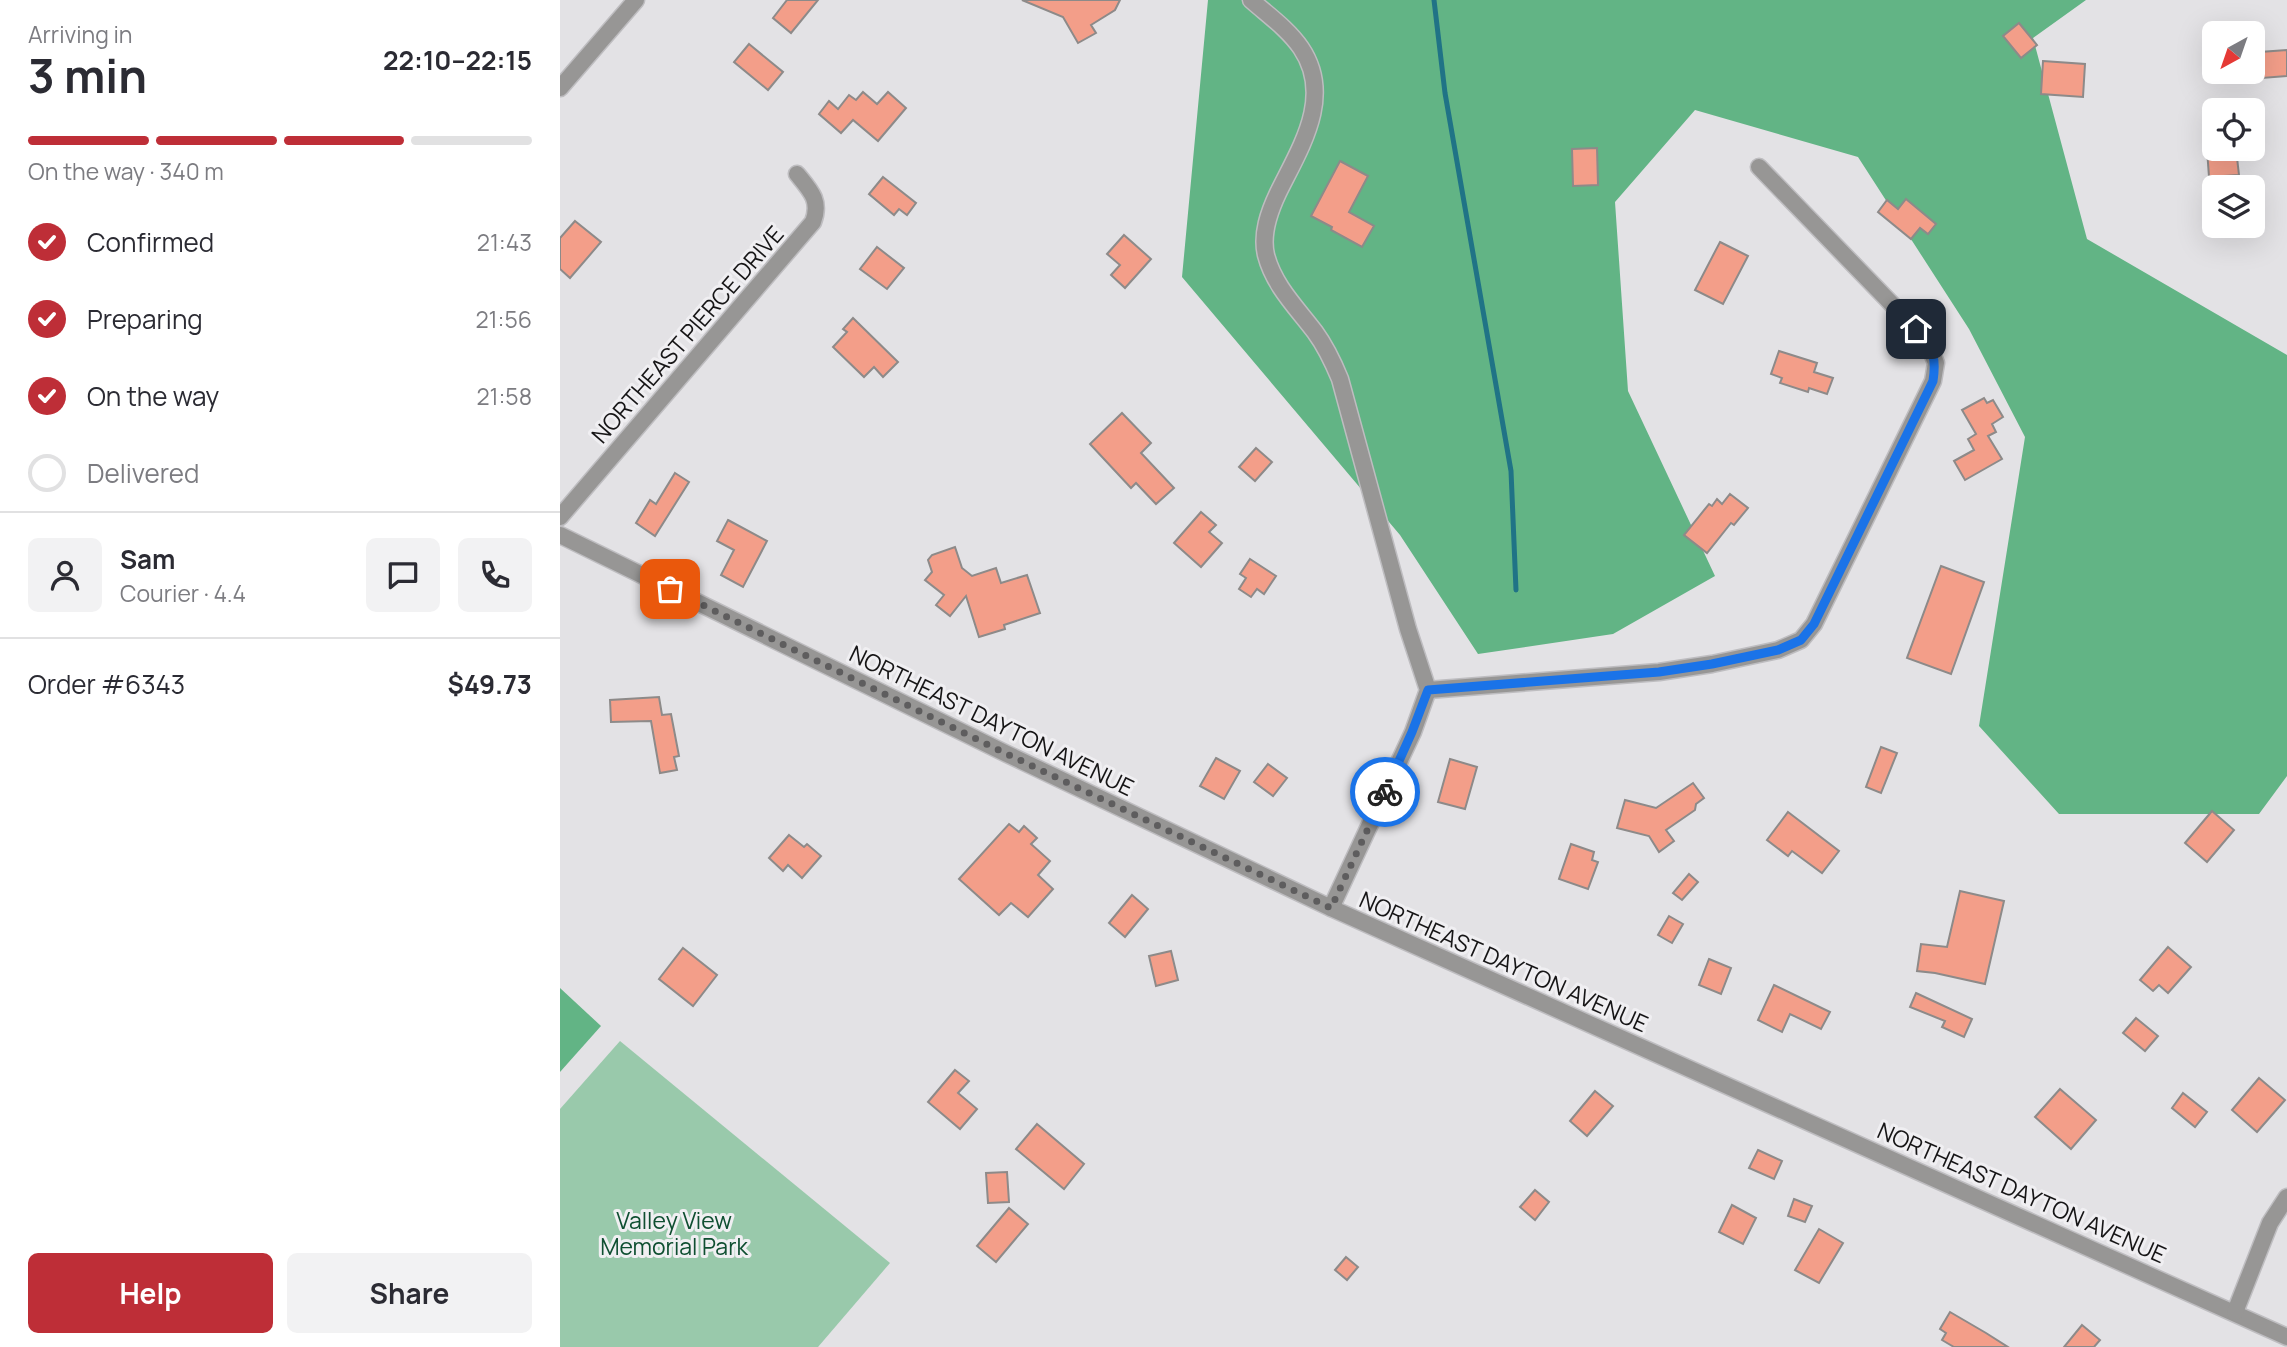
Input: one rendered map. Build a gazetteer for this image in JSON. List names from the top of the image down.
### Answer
{
  "streets": {
    "street": ["NORTHEAST PIERCE DRIVE", "NORTHEAST DAYTON AVENUE"]
  },
  "parks": ["Valley View Memorial Park"],
  "north": "bottom left",
  "page": {
    "heading": ["3 min", "Arriving in", "22:10–22:15"],
    "panel": [
      "Sam",
      "Courier · 4.4",
      "Order #6343",
      "$49.73"
    ],
    "bar": "On the way · 340 m",
    "list": [
      ["Confirmed", "21:43"],
      ["Preparing", "21:56"],
      ["On the way", "21:58"],
      "Delivered"
    ],
    "buttons": ["Help", "Share"]
  }
}
